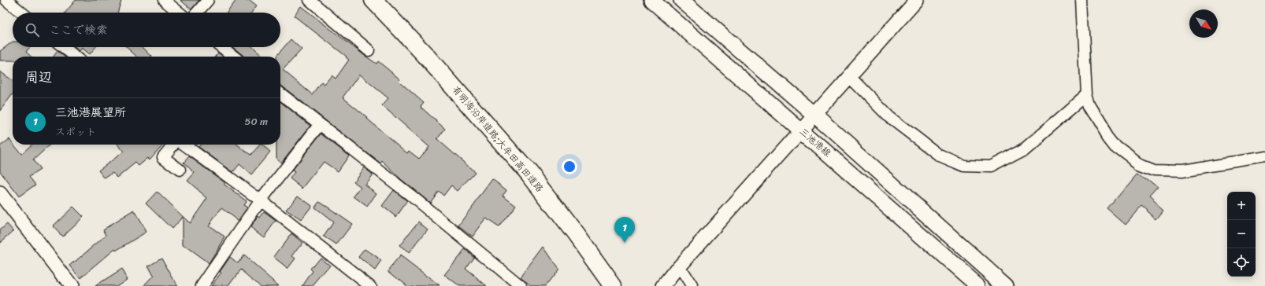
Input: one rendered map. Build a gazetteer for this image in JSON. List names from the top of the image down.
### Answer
{
  "streets": {
    "highway": ["有明海沿岸道路;大牟田高田道路"],
    "main road": ["三池港線"]
  },
  "north": "bottom right",
  "page": {
    "search": "ここで検索",
    "heading": "周辺",
    "list": [
      {
        "mark": "1",
        "name": "三池港展望所",
        "note": "スポット",
        "value": "50 m"
      }
    ],
    "map_buttons": ["+", "−"],
    "pins": "1"
  }
}
